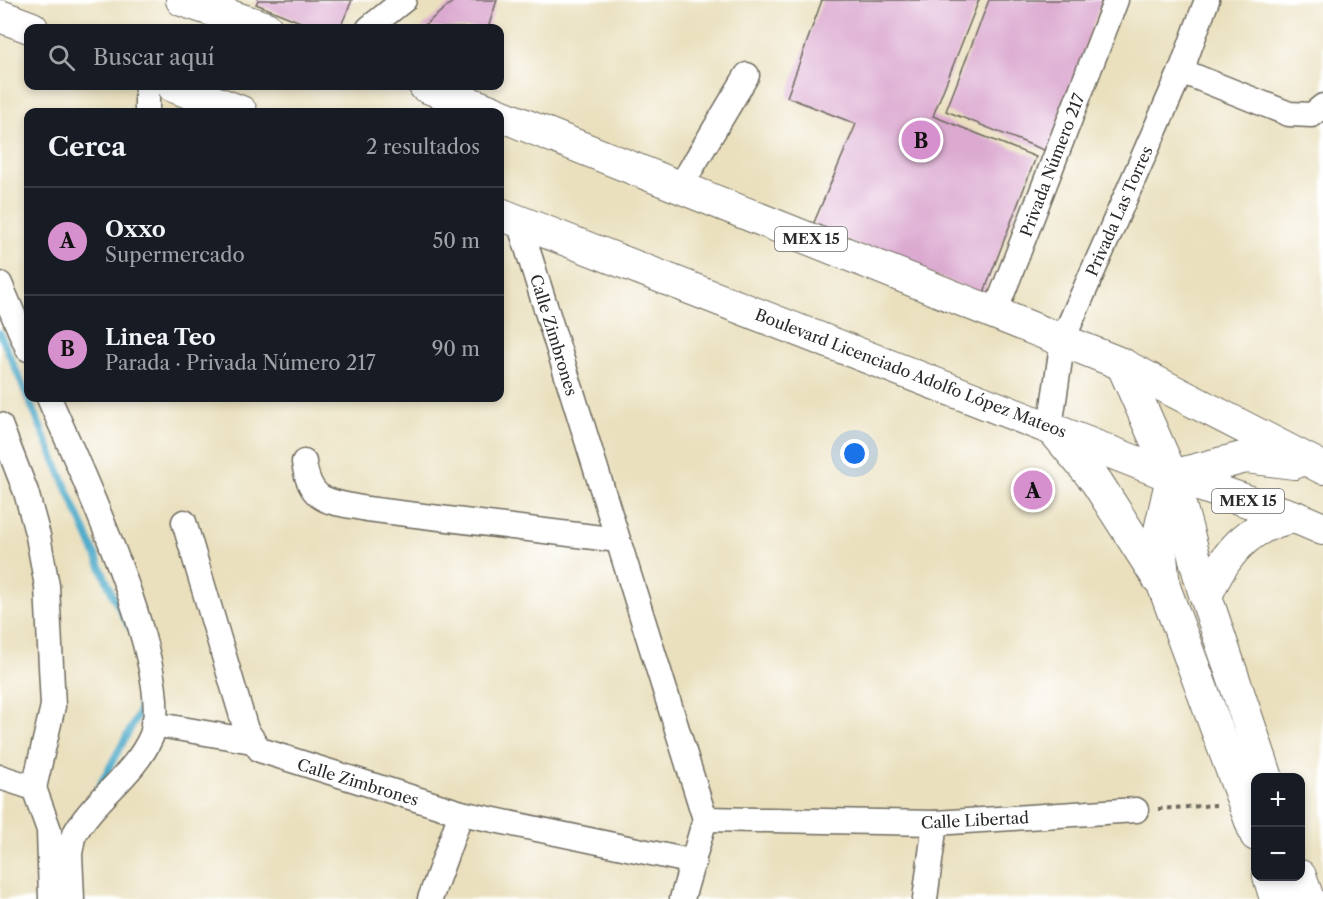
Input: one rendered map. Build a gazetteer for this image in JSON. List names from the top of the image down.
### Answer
{
  "streets": {
    "main road": ["MEX 15", "Boulevard Licenciado Adolfo López Mateos"],
    "street": [
      "Privada Número 217",
      "Privada Las Torres",
      "Calle Zimbrones",
      "Calle Libertad"
    ]
  },
  "crossings": [
    ["Privada Número 217", "MEX 15"],
    ["Privada Las Torres", "MEX 15"],
    ["Privada Las Torres", "Boulevard Licenciado Adolfo López Mateos"],
    ["Calle Zimbrones", "Boulevard Licenciado Adolfo López Mateos"],
    ["Calle Zimbrones", "Calle Libertad"]
  ],
  "page": {
    "search": "Buscar aquí",
    "heading": ["Cerca", "2 resultados"],
    "pins": ["B", "A"],
    "list": [
      {
        "mark": "A",
        "name": "Oxxo",
        "note": "Supermercado",
        "value": "50 m"
      },
      {
        "mark": "B",
        "name": "Linea Teo",
        "note": "Parada · Privada Número 217",
        "value": "90 m"
      }
    ],
    "map_buttons": ["+", "−"]
  }
}
